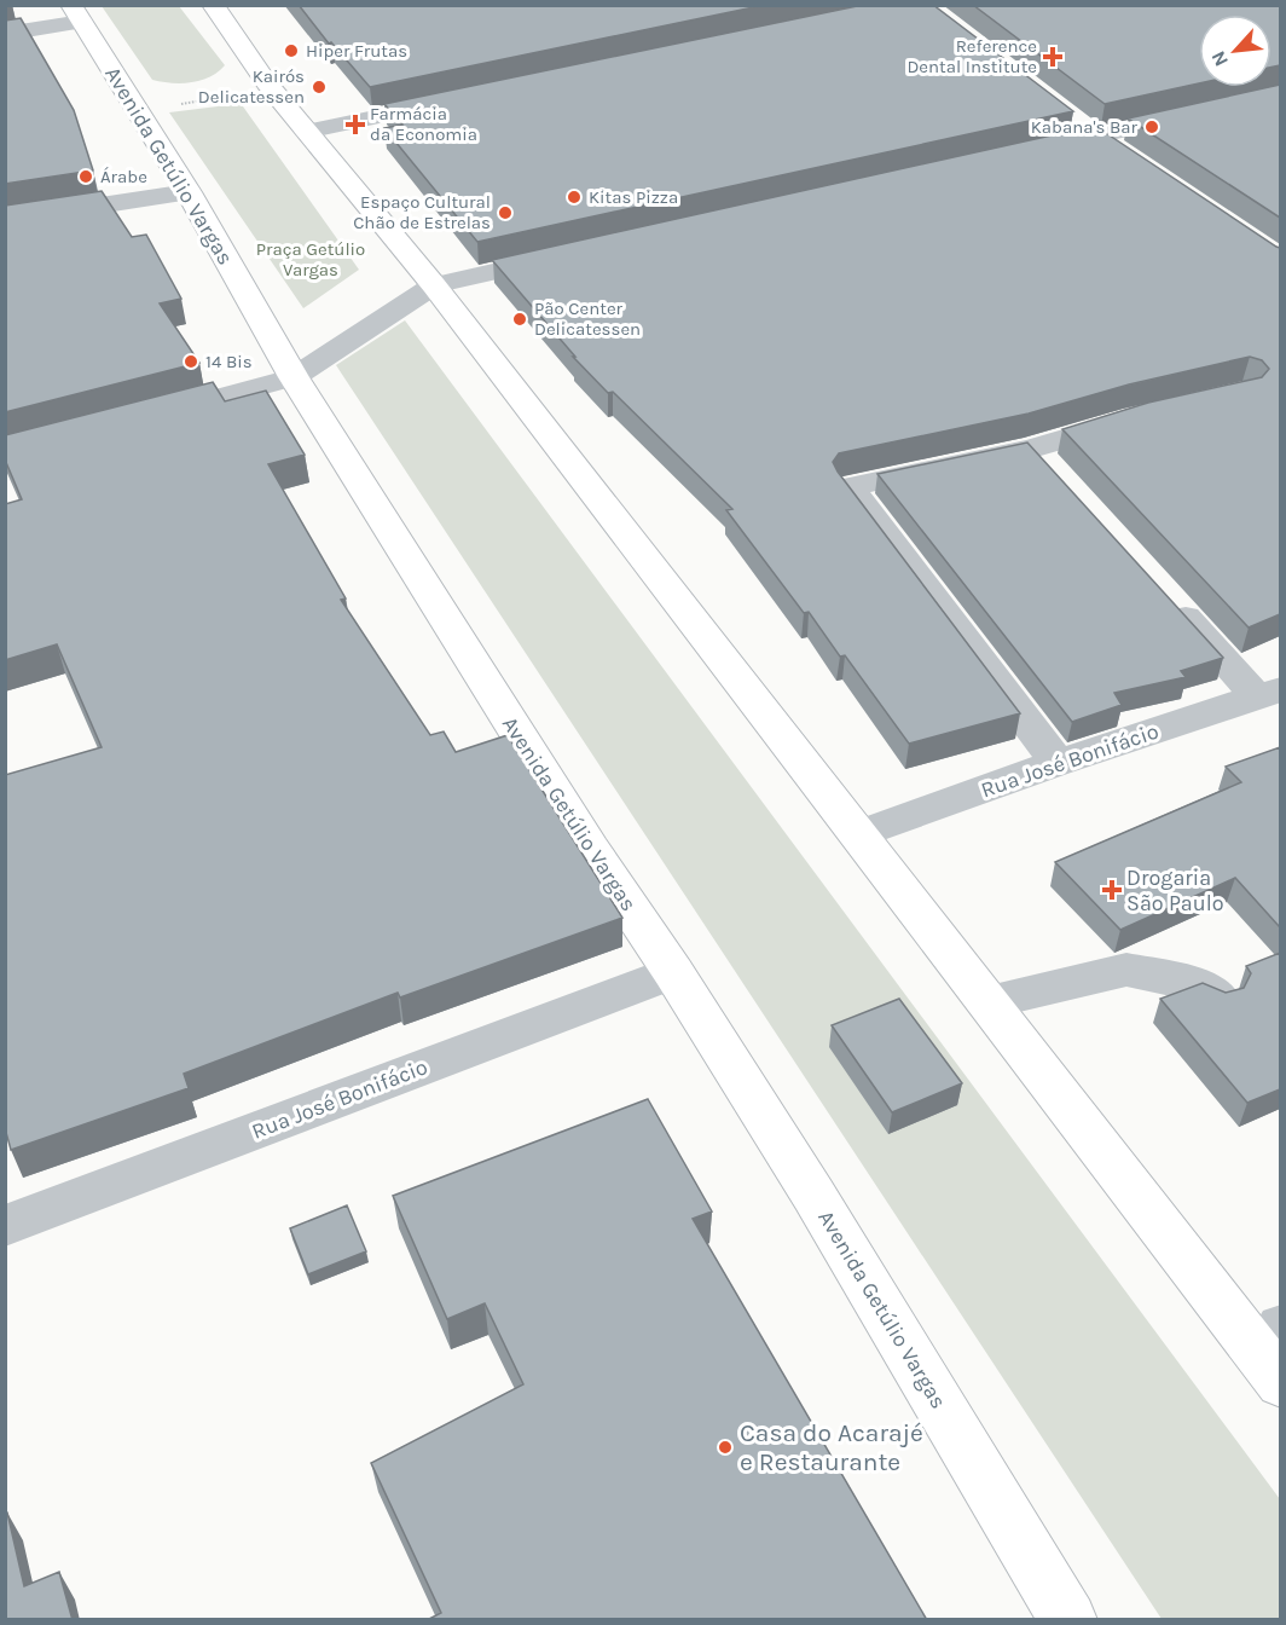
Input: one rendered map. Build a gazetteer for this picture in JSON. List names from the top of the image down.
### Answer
{
  "streets": {
    "main road": ["Avenida Getúlio Vargas"],
    "street": ["Rua José Bonifácio"]
  },
  "crossings": [
    ["Avenida Getúlio Vargas", "Rua José Bonifácio"]
  ],
  "parks": ["Praça Getúlio Vargas"],
  "places": {
    "other": [
      "Hiper Frutas",
      "Kairós Delicatessen",
      "Kabana's Bar",
      "Árabe",
      "Kitas Pizza",
      "Espaço Cultural Chão de Estrelas",
      "Pão Center Delicatessen",
      "14 Bis",
      "Casa do Acarajé e Restaurante"
    ],
    "health": ["Reference Dental Institute", "Farmácia da Economia", "Drogaria São Paulo"]
  },
  "north": "bottom left"
}
